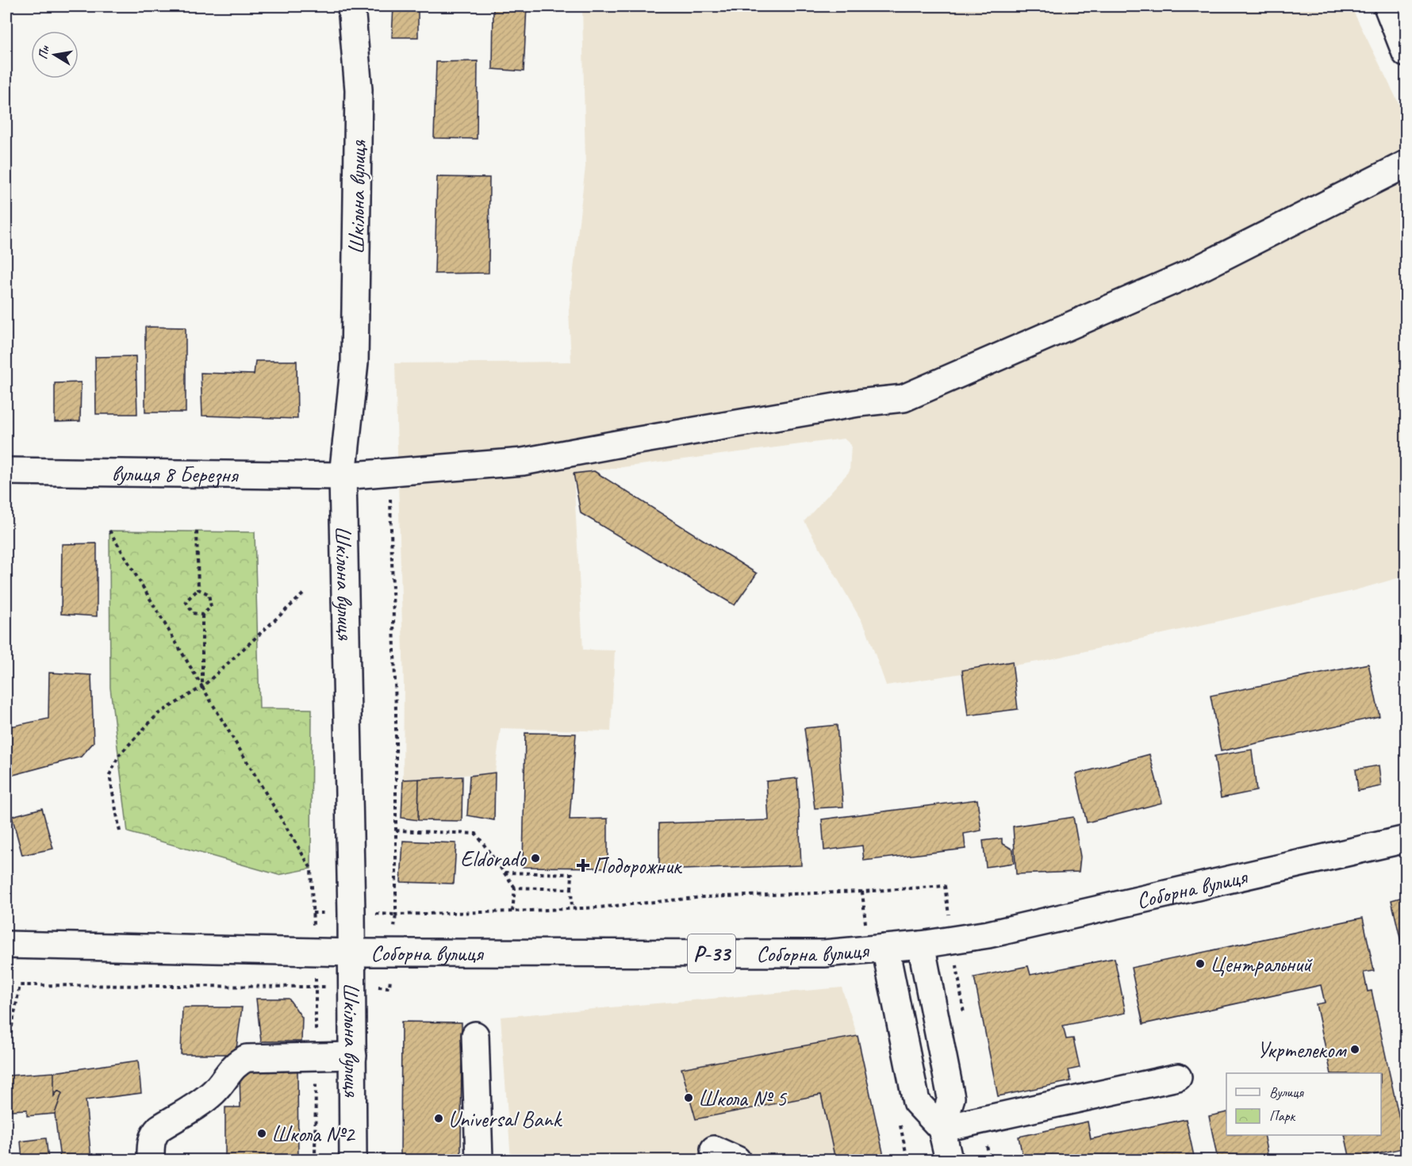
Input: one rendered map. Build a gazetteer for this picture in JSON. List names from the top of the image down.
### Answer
{
  "streets": {
    "street": [
      "Шкільна вулиця",
      "вулиця 8 Березня",
      "Соборна вулиця",
      "Р-33"
    ]
  },
  "crossings": [
    ["Шкільна вулиця", "вулиця 8 Березня"],
    ["Шкільна вулиця", "Соборна вулиця"]
  ],
  "places": {
    "other": [
      "Eldorado",
      "Центральний",
      "Укртелеком",
      "Школа № 5",
      "Universal Bank",
      "Школа №2"
    ],
    "health": ["Подорожник"]
  },
  "legend": ["Вулиця", "Парк"],
  "north": "left"
}
